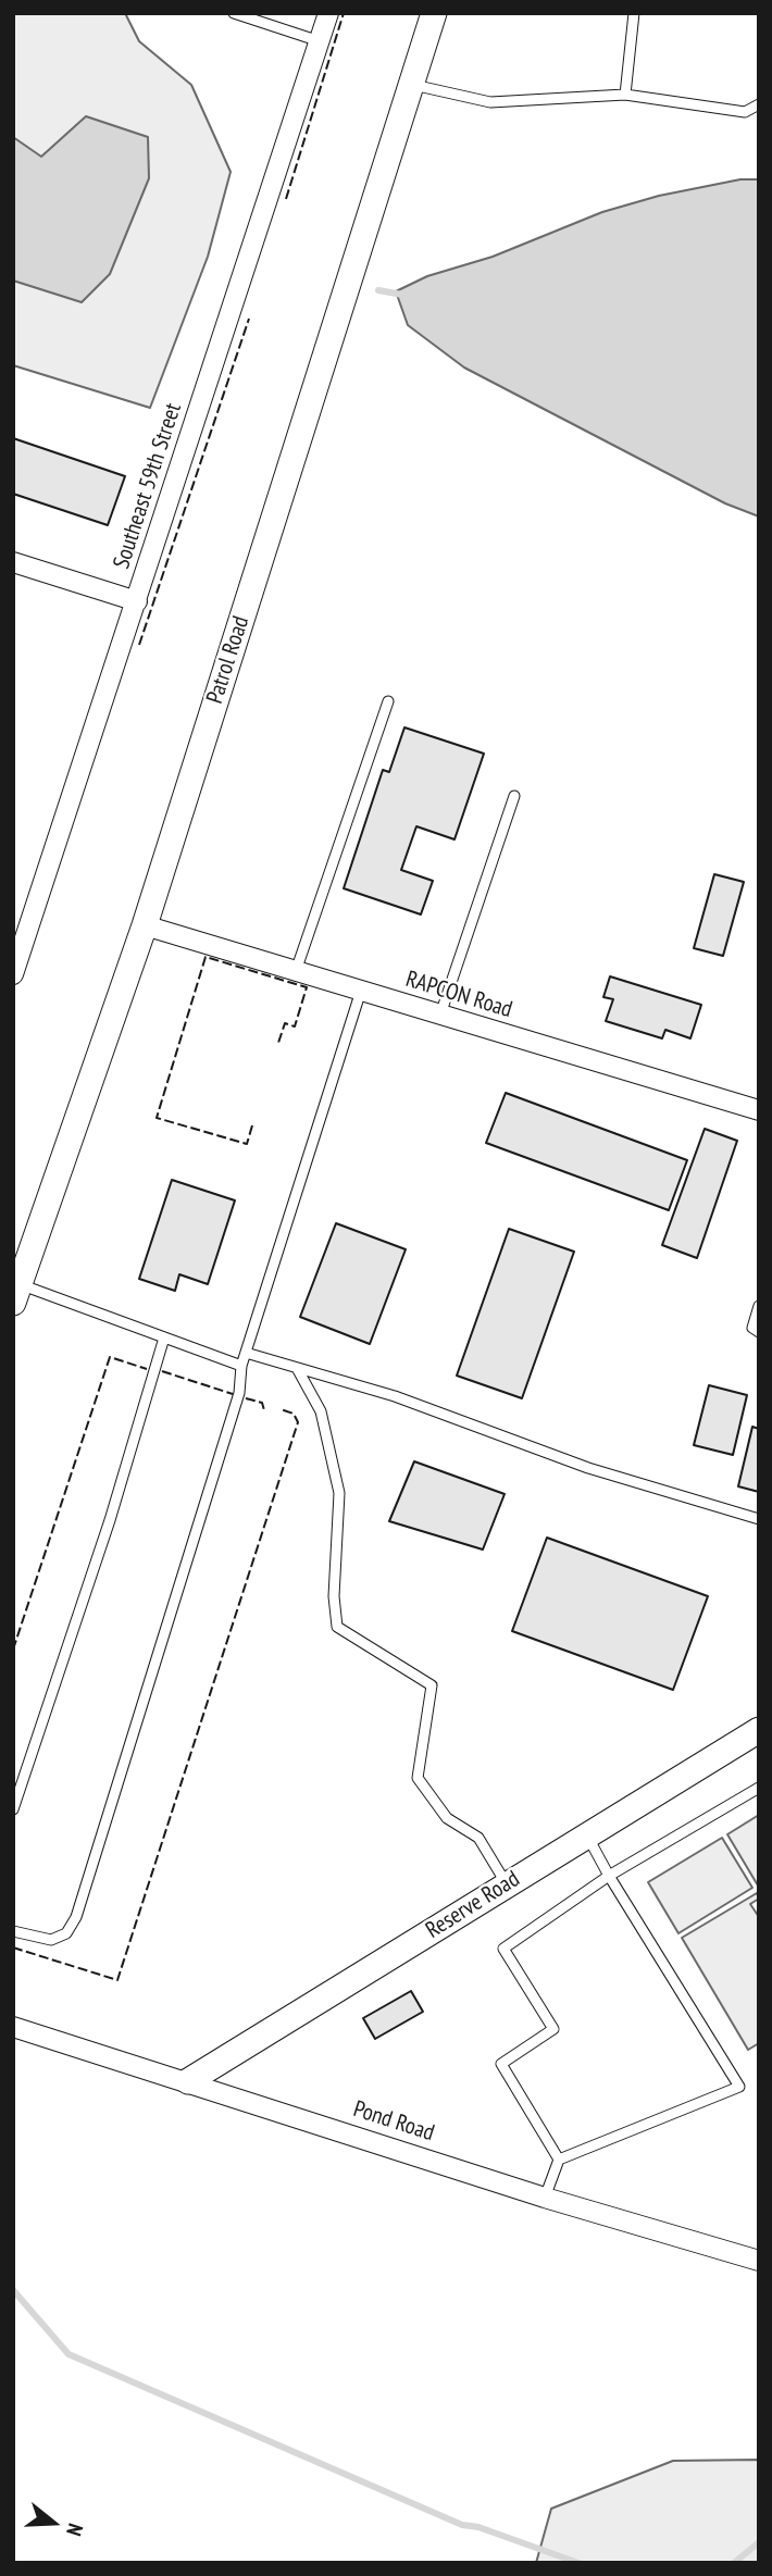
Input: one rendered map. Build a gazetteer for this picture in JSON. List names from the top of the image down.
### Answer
{
  "streets": {
    "street": [
      "Southeast 59th Street",
      "Patrol Road",
      "RAPCON Road",
      "Reserve Road",
      "Pond Road"
    ]
  },
  "crossings": [
    ["Patrol Road", "RAPCON Road"],
    ["Reserve Road", "Pond Road"]
  ],
  "north": "right"
}
